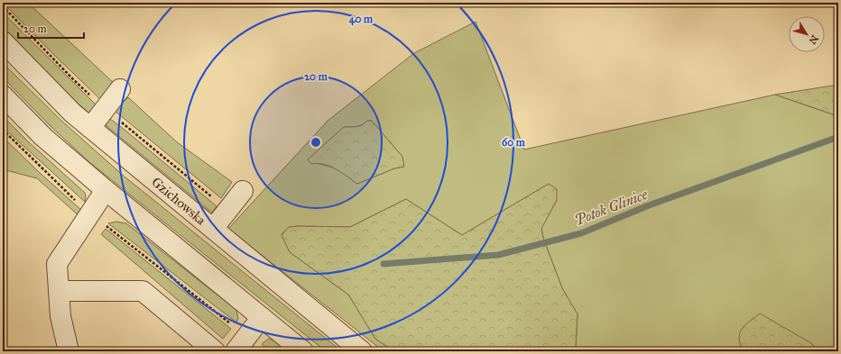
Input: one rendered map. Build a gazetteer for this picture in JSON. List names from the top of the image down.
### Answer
{
  "streets": {
    "street": ["Gzichowska"]
  },
  "water": ["Potok Glinice"],
  "scale_bar": "20 m",
  "north": "bottom right",
  "rings": ["40 m", "20 m", "60 m"]
}
